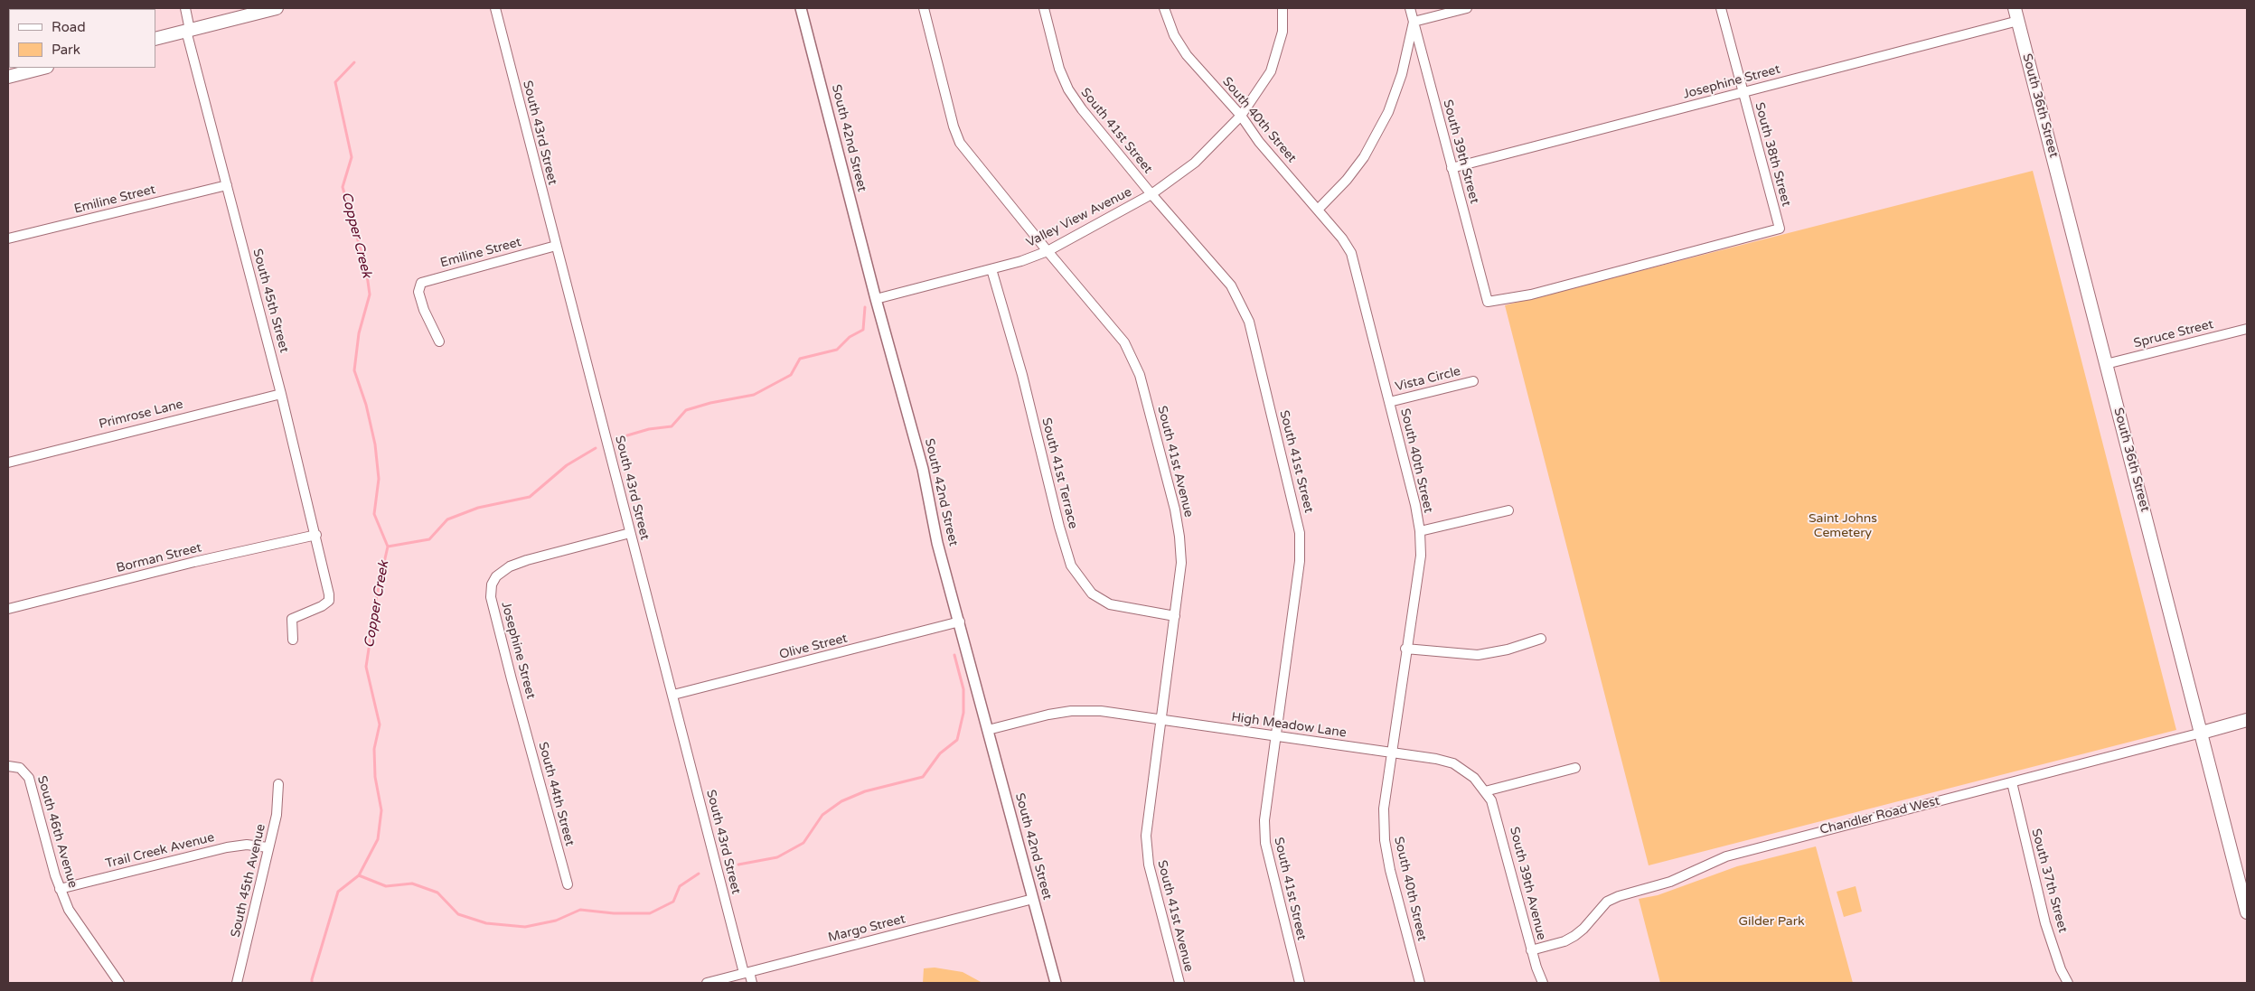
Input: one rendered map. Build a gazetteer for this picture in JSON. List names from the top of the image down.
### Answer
{
  "streets": {
    "main road": ["South 36th Street", "Chandler Road West"],
    "street": [
      "Josephine Street",
      "South 40th Street",
      "South 41st Street",
      "South 43rd Street",
      "South 42nd Street",
      "South 39th Street",
      "South 38th Street",
      "Emiline Street",
      "Valley View Avenue",
      "South 45th Street",
      "Spruce Street",
      "Vista Circle",
      "Primrose Lane",
      "South 41st Avenue",
      "South 41st Terrace",
      "Borman Street",
      "Olive Street",
      "High Meadow Lane",
      "South 44th Street",
      "South 46th Avenue",
      "Trail Creek Avenue",
      "South 45th Avenue",
      "South 37th Street",
      "South 39th Avenue",
      "Margo Street"
    ]
  },
  "crossings": [
    ["Josephine Street", "South 36th Street"],
    ["Josephine Street", "South 43rd Street"],
    ["Josephine Street", "South 39th Street"],
    ["Josephine Street", "South 38th Street"],
    ["Josephine Street", "South 44th Street"],
    ["South 36th Street", "Spruce Street"],
    ["South 36th Street", "Chandler Road West"],
    ["South 40th Street", "Valley View Avenue"],
    ["South 40th Street", "Vista Circle"],
    ["South 40th Street", "High Meadow Lane"],
    ["South 41st Street", "Valley View Avenue"],
    ["South 41st Street", "High Meadow Lane"],
    ["South 43rd Street", "Emiline Street"],
    ["South 43rd Street", "Olive Street"],
    ["South 43rd Street", "Margo Street"],
    ["South 42nd Street", "Valley View Avenue"],
    ["South 42nd Street", "Olive Street"],
    ["South 42nd Street", "High Meadow Lane"],
    ["South 42nd Street", "Margo Street"],
    ["South 39th Street", "South 38th Street"],
    ["Emiline Street", "South 45th Street"],
    ["Valley View Avenue", "South 41st Avenue"],
    ["Valley View Avenue", "South 41st Terrace"],
    ["South 45th Street", "Primrose Lane"],
    ["South 45th Street", "Borman Street"],
    ["South 41st Avenue", "South 41st Terrace"],
    ["South 41st Avenue", "High Meadow Lane"],
    ["High Meadow Lane", "South 39th Avenue"],
    ["Chandler Road West", "South 37th Street"],
    ["Chandler Road West", "South 39th Avenue"],
    ["South 46th Avenue", "Trail Creek Avenue"],
    ["Trail Creek Avenue", "South 45th Avenue"]
  ],
  "water": ["Copper Creek"],
  "parks": ["Saint Johns Cemetery", "Gilder Park"],
  "legend": ["Road", "Park"]
}
